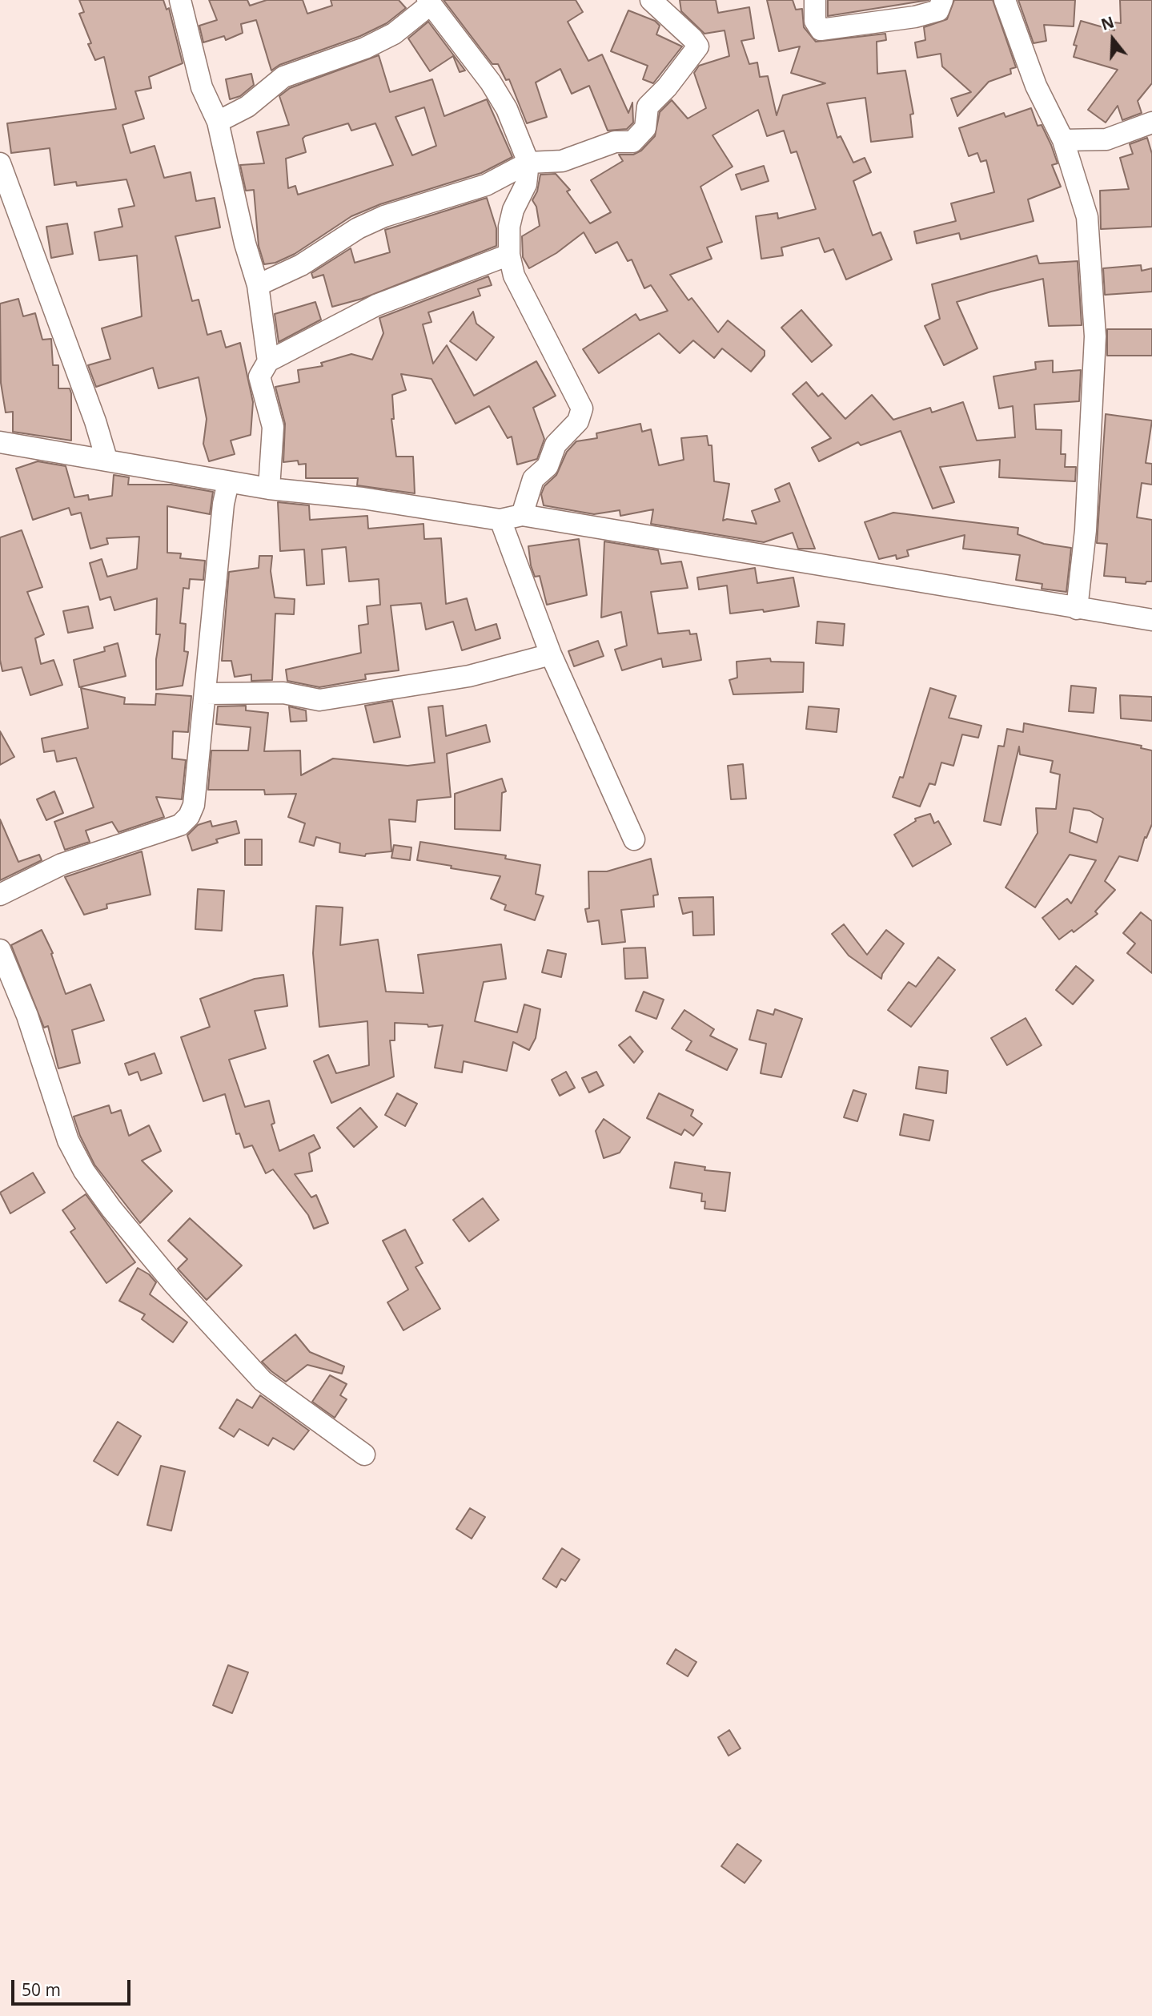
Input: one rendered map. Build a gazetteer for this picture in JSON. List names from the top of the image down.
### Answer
{
  "scale_bar": "50 m",
  "north": "top"
}
